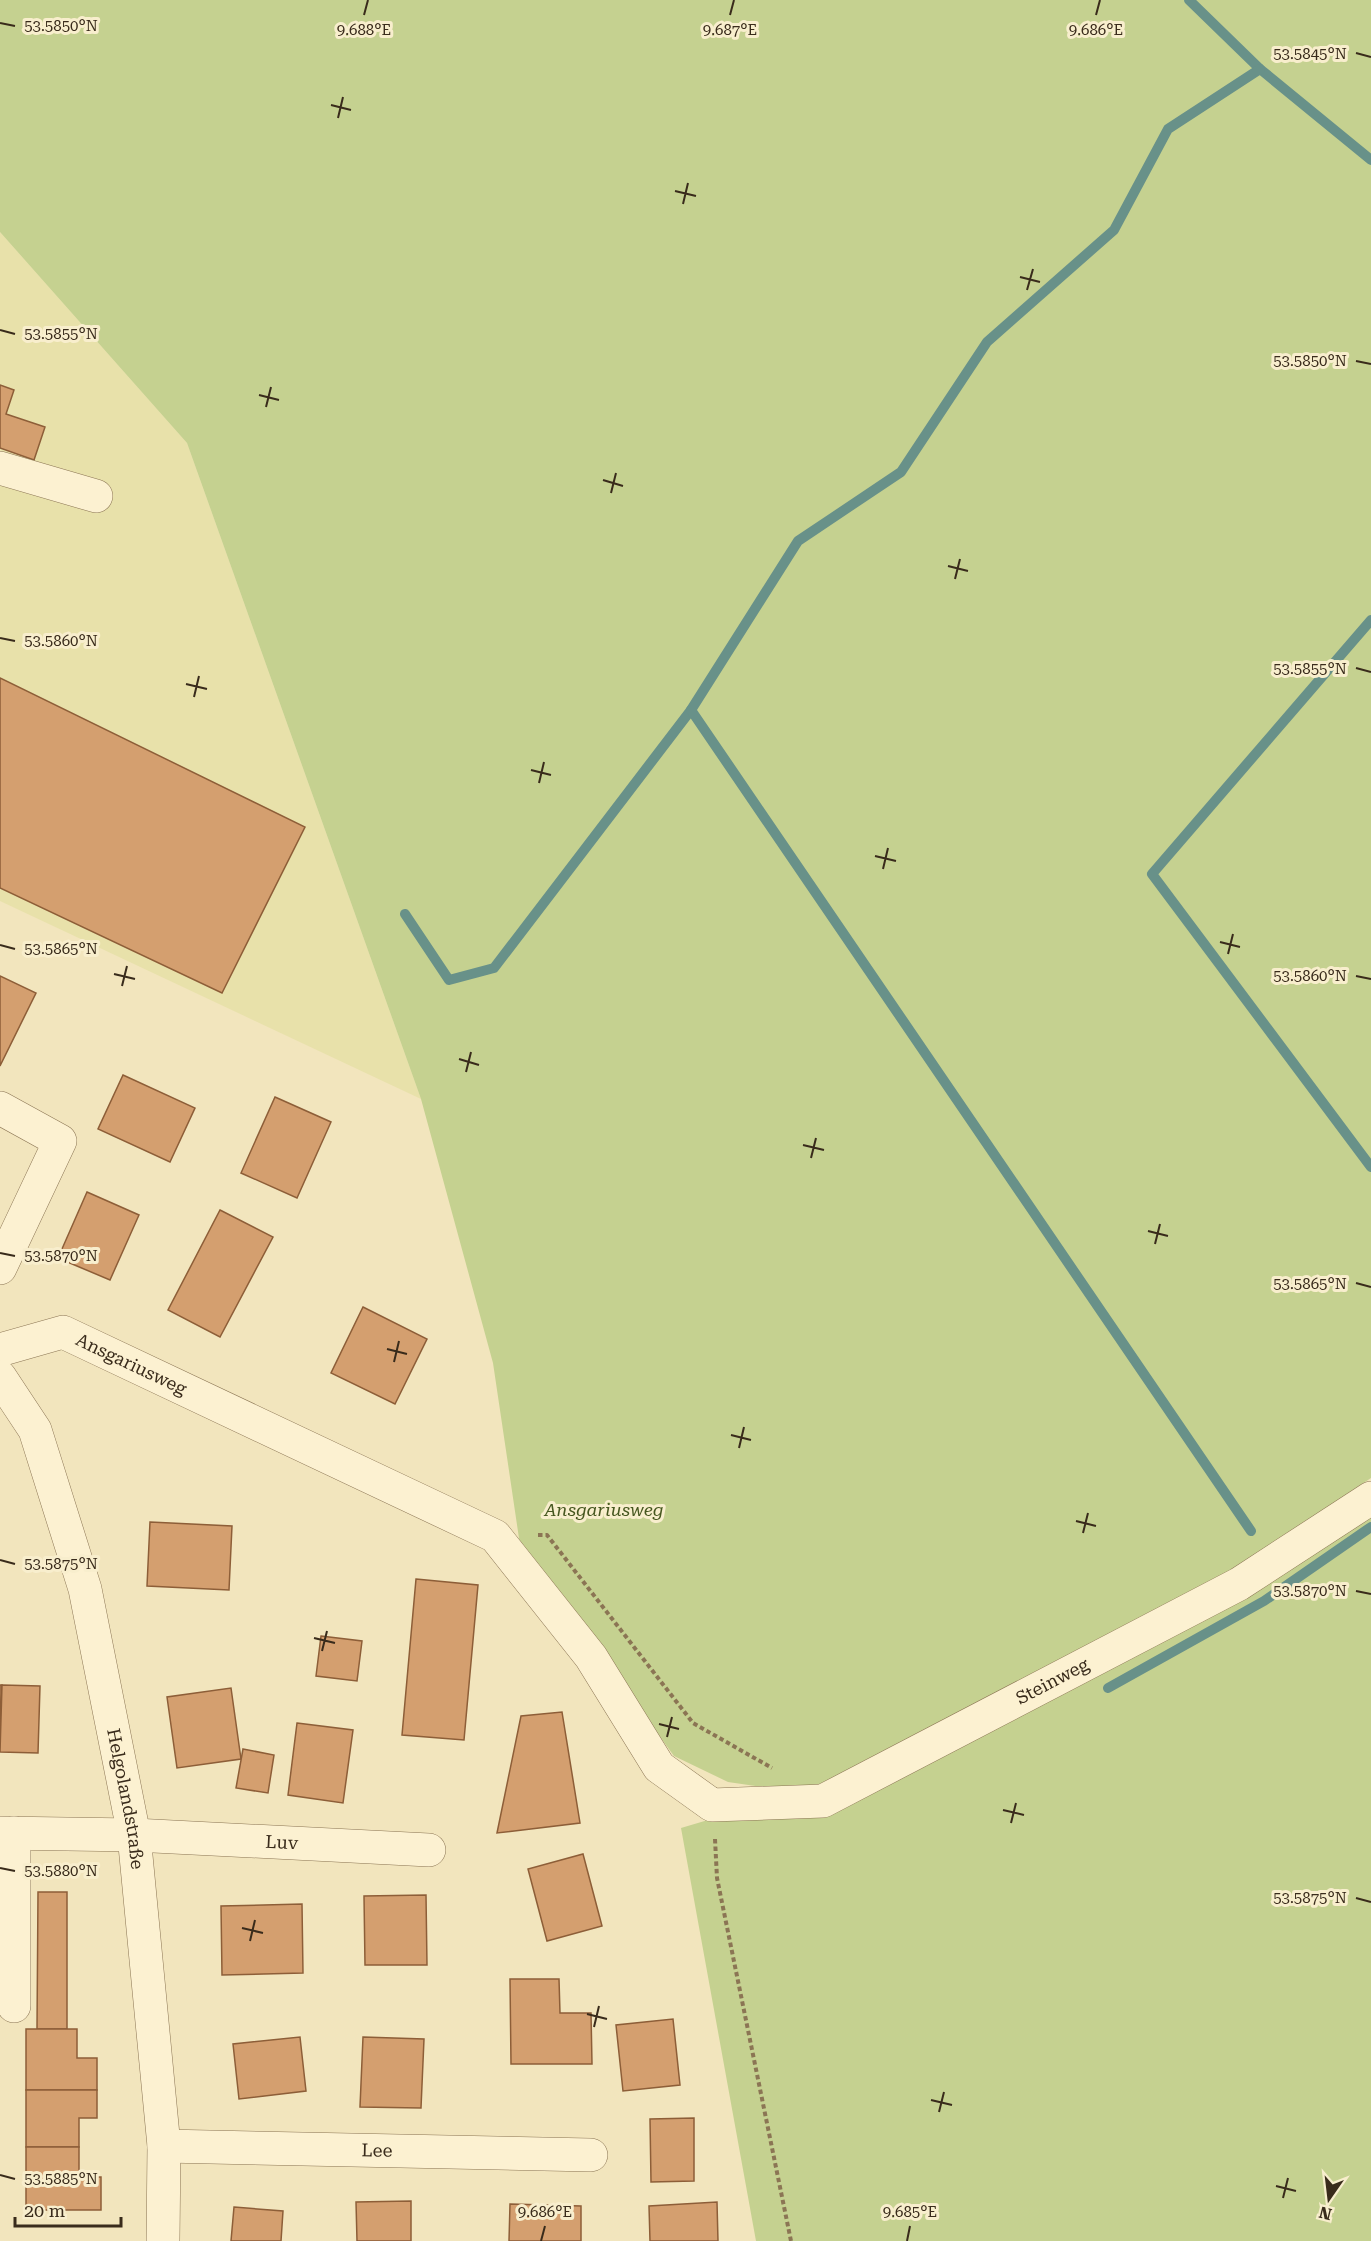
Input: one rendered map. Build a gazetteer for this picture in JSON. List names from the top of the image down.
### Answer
{
  "streets": {
    "street": [
      "Ansgariusweg",
      "Steinweg",
      "Helgolandstraße",
      "Luv",
      "Lee"
    ]
  },
  "crossings": [
    ["Ansgariusweg", "Steinweg"],
    ["Helgolandstraße", "Luv"],
    ["Helgolandstraße", "Lee"]
  ],
  "parks": ["Ansgariusweg"],
  "scale_bar": "20 m",
  "north": "bottom",
  "coordinates": [
    "53.5850°N",
    "9.688°E",
    "9.687°E",
    "9.686°E",
    "53.5845°N",
    "53.5855°N",
    "53.5860°N",
    "53.5865°N",
    "53.5870°N",
    "53.5875°N",
    "53.5880°N",
    "53.5885°N",
    "9.685°E"
  ]
}
